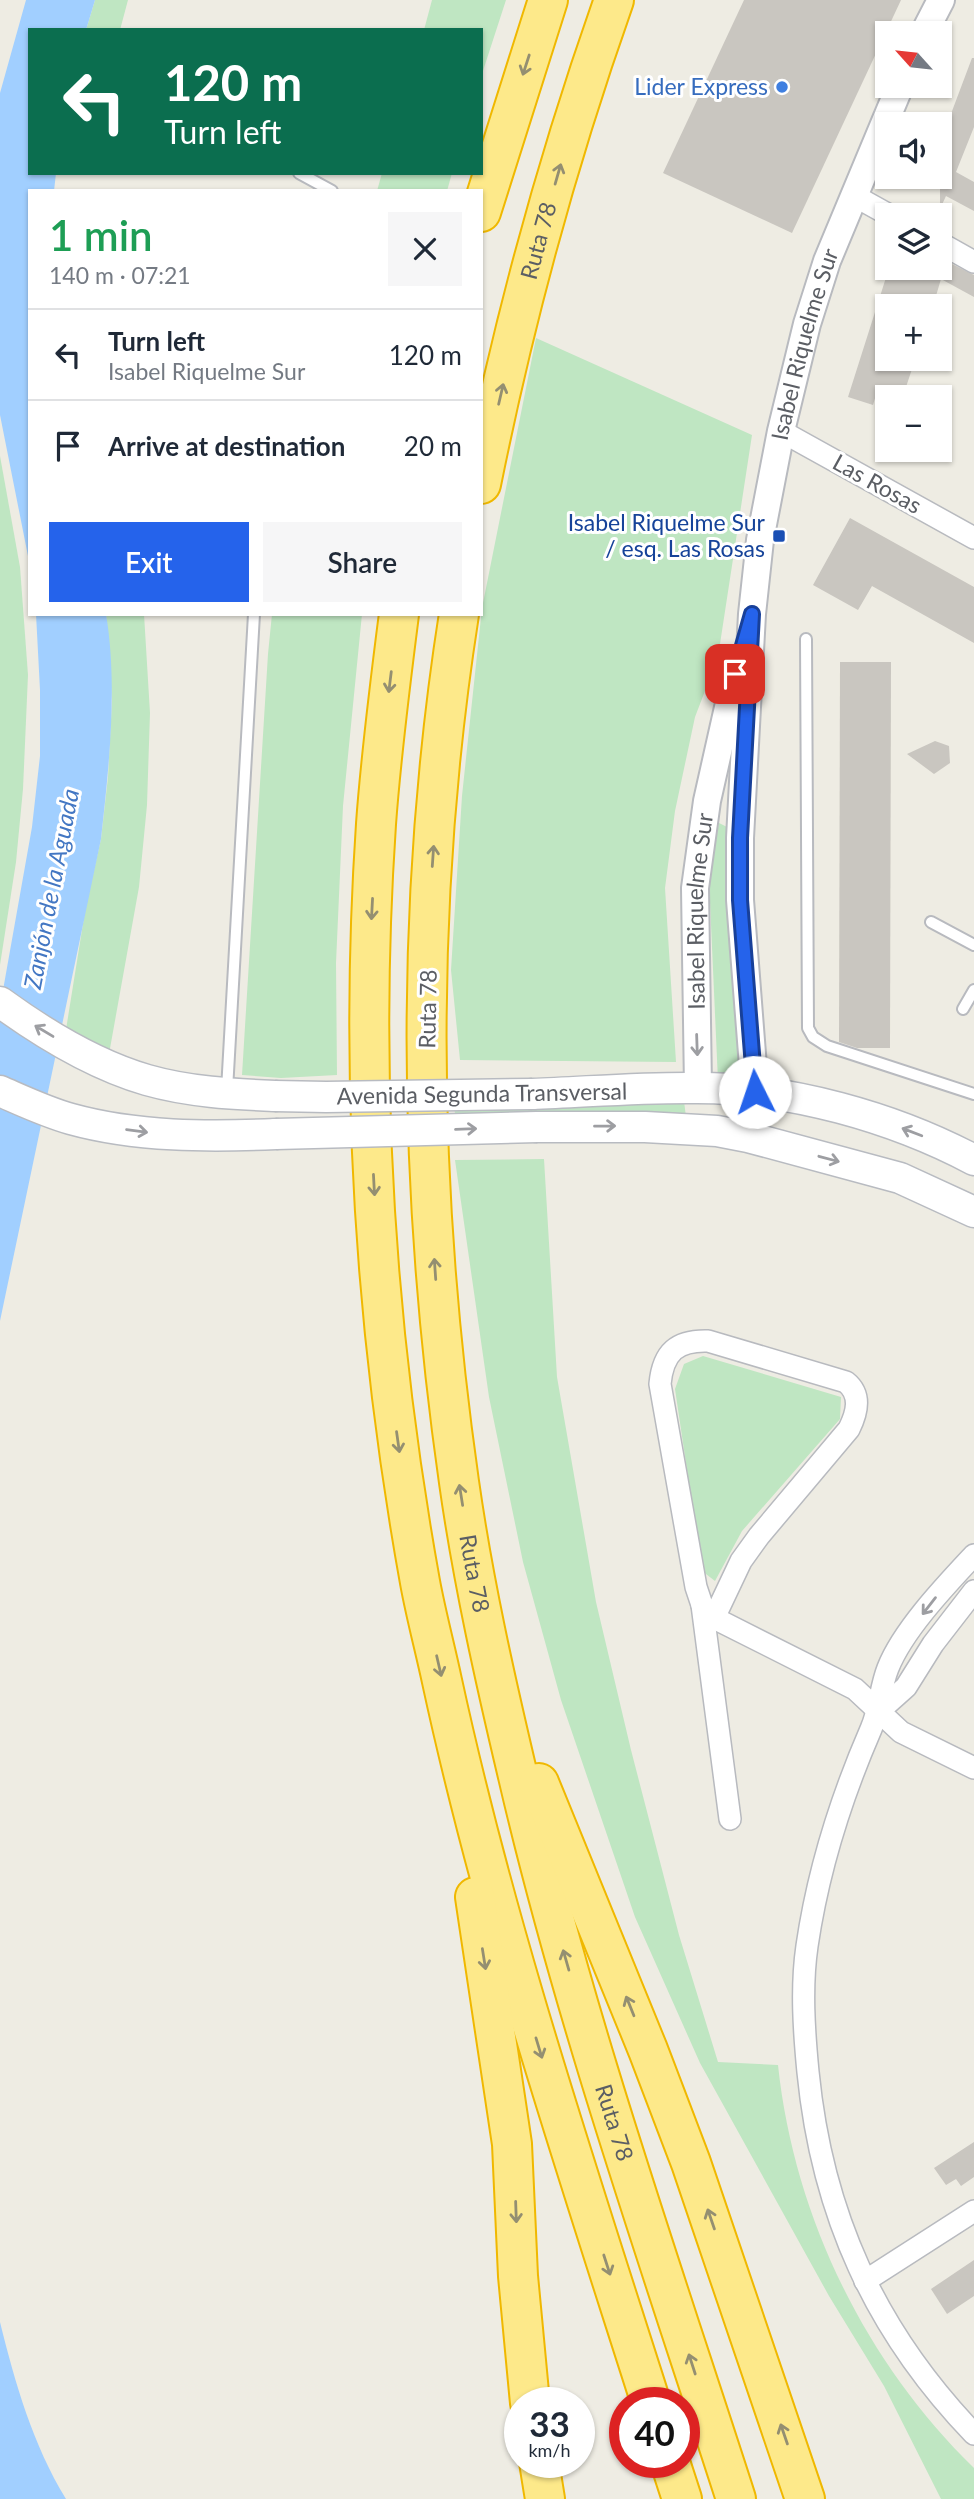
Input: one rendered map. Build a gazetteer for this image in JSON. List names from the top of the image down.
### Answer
{
  "streets": {
    "highway": ["Ruta 78"],
    "main road": ["Avenida Segunda Transversal"],
    "street": ["Isabel Riquelme Sur", "Las Rosas"]
  },
  "crossings": [
    ["Isabel Riquelme Sur", "Las Rosas"],
    ["Isabel Riquelme Sur", "Avenida Segunda Transversal"]
  ],
  "water": ["Zanjón de la Aguada"],
  "places": {
    "other": ["Lider Express"],
    "transit": ["Isabel Riquelme Sur / esq. Las Rosas"]
  },
  "north": "top left",
  "page": {
    "map_buttons": ["+", "−"],
    "turn": ["120 m", "Turn left"],
    "heading": ["1 min", "140 m · 07:21"],
    "list": [
      {
        "name": "Turn left",
        "note": "Isabel Riquelme Sur",
        "value": "120 m"
      },
      {
        "name": "Arrive at destination",
        "value": "20 m"
      }
    ],
    "buttons": ["Exit", "Share"],
    "speed": "33 km/h",
    "limit": "40"
  }
}
